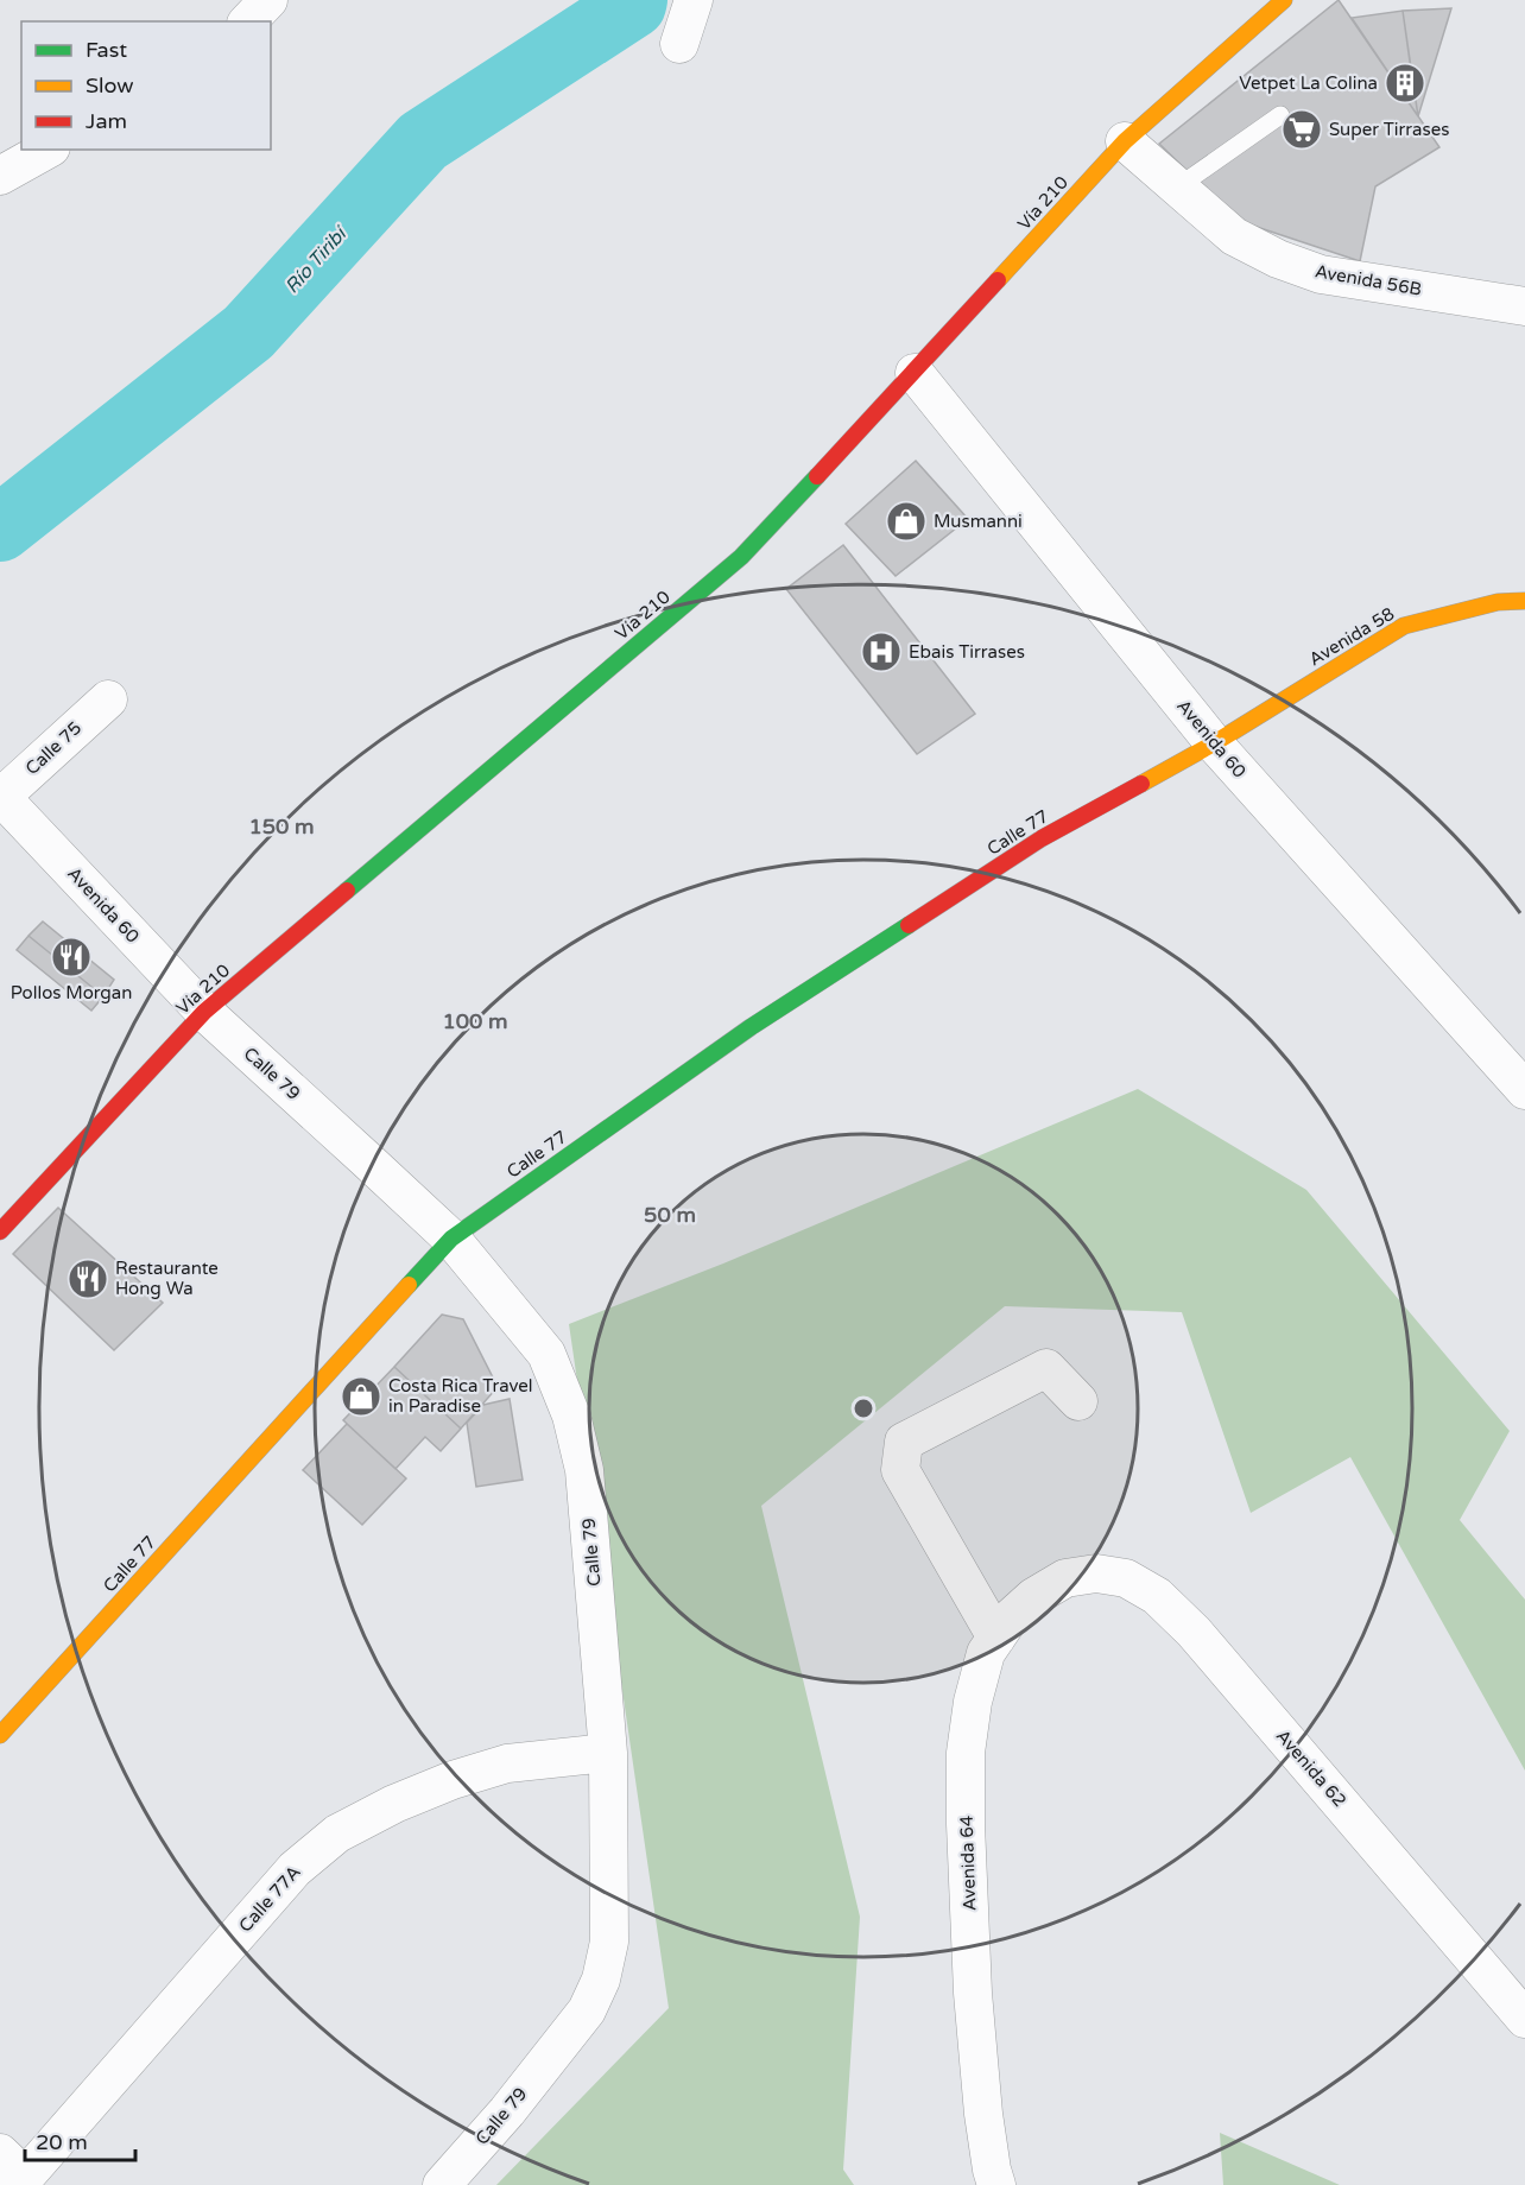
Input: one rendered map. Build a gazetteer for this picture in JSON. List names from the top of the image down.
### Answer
{
  "streets": {
    "street": [
      "Vía 210",
      "Avenida 56B",
      "Avenida 58",
      "Avenida 60",
      "Calle 75",
      "Calle 77",
      "Calle 79",
      "Avenida 62",
      "Avenida 64",
      "Calle 77A"
    ]
  },
  "crossings": [
    ["Vía 210", "Avenida 56B"],
    ["Vía 210", "Avenida 60"],
    ["Vía 210", "Calle 79"],
    ["Avenida 58", "Avenida 60"],
    ["Avenida 58", "Calle 77"],
    ["Avenida 60", "Calle 75"],
    ["Avenida 60", "Calle 77"],
    ["Avenida 60", "Calle 79"],
    ["Calle 77", "Calle 79"],
    ["Calle 79", "Calle 77A"],
    ["Avenida 62", "Avenida 64"]
  ],
  "water": ["Río Tiribí"],
  "places": {
    "building": ["Vetpet La Colina"],
    "supermarket": ["Super Tirrases"],
    "shop": ["Musmanni", "Costa Rica Travel in Paradise"],
    "hospital": ["Ebais Tirrases"],
    "restaurant": ["Pollos Morgan", "Restaurante Hong Wa"]
  },
  "legend": ["Fast", "Slow", "Jam"],
  "scale_bar": "20 m",
  "rings": ["150 m", "100 m", "50 m"]
}
